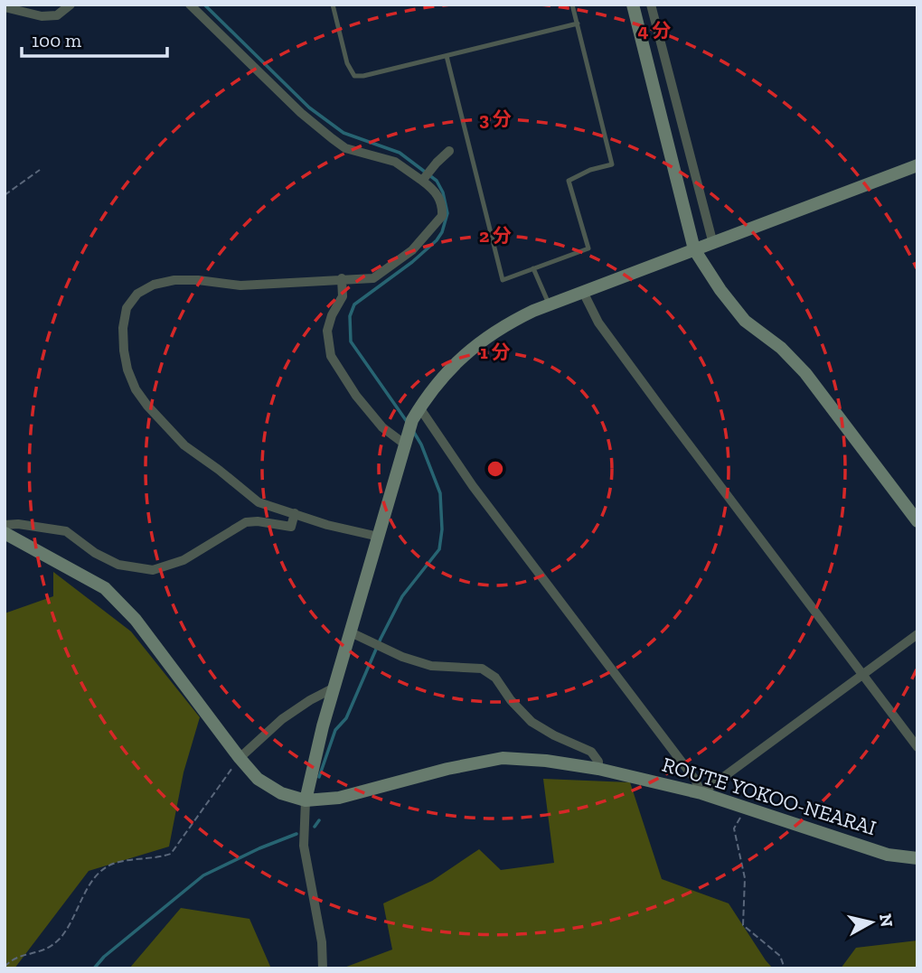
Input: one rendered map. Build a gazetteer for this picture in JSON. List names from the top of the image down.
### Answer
{
  "streets": {
    "street": ["ROUTE YOKOO-NEARAI"]
  },
  "scale_bar": "100 m",
  "north": "right",
  "rings": [
    "4 分",
    "3 分",
    "2 分",
    "1 分"
  ]
}
